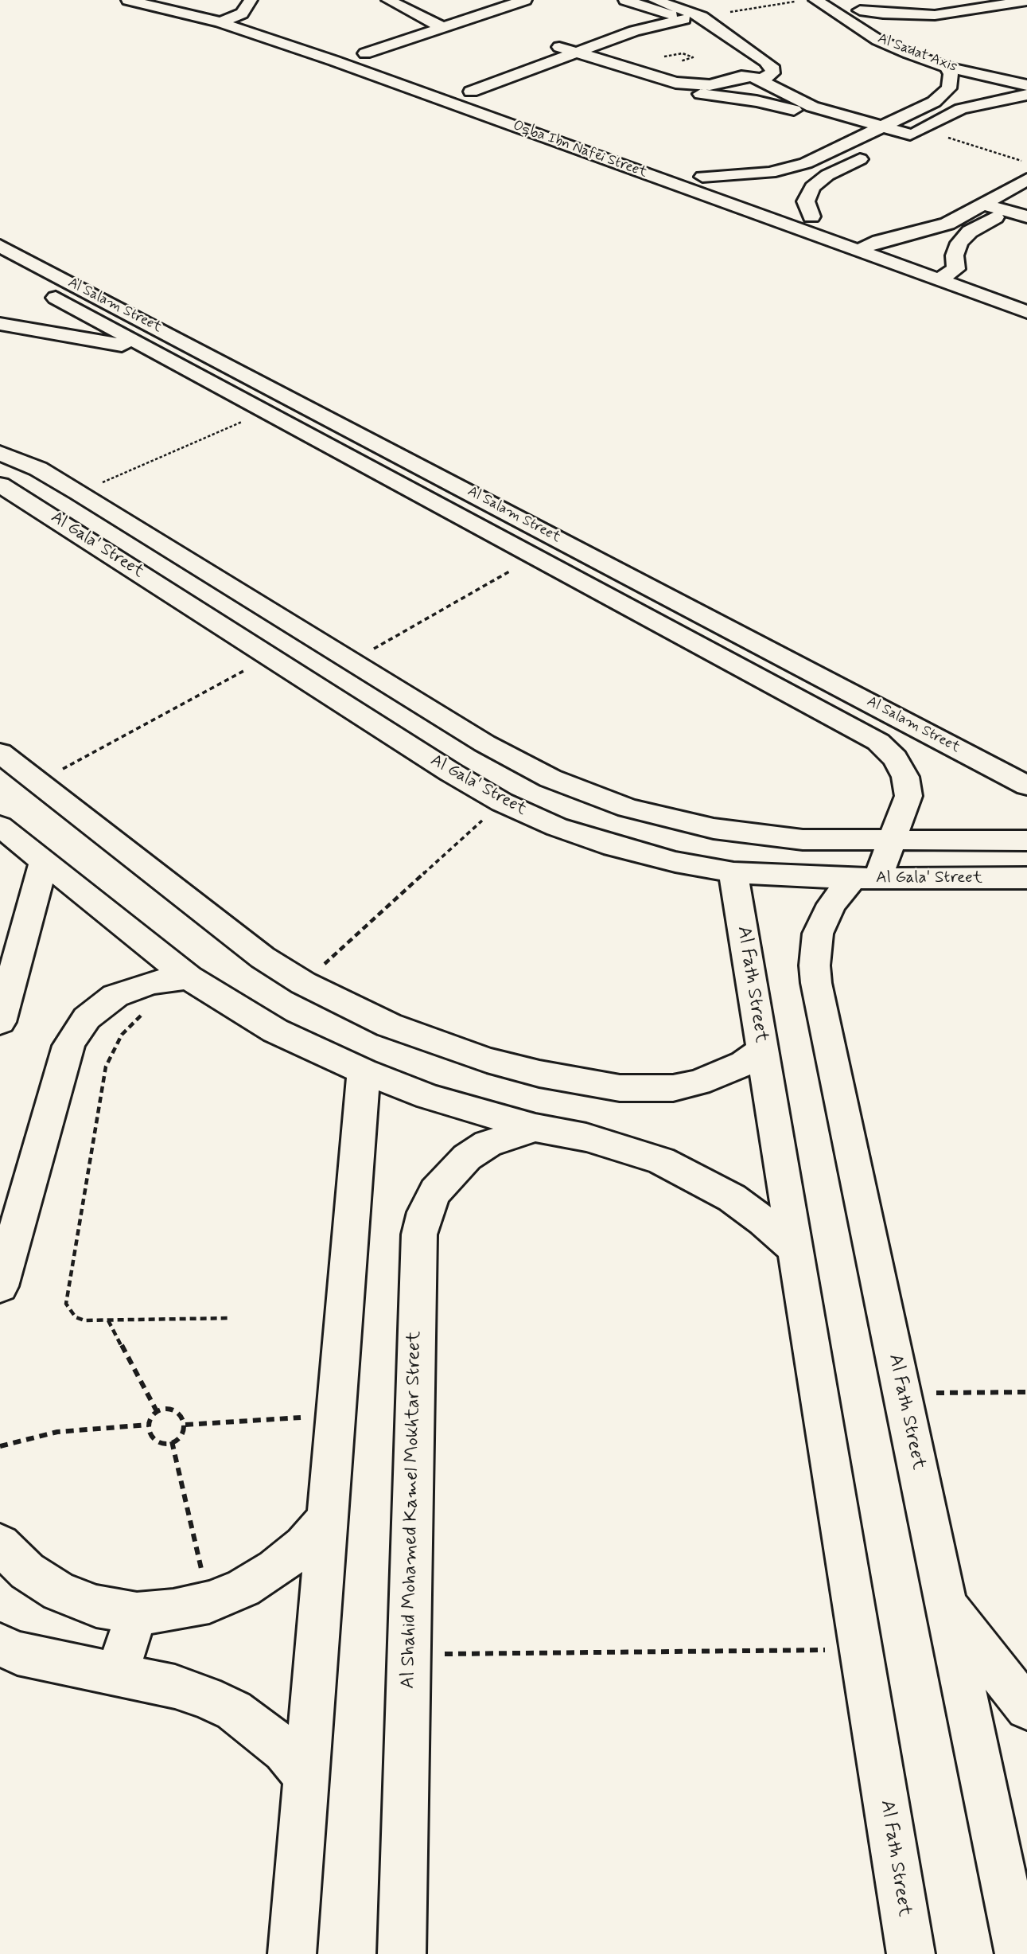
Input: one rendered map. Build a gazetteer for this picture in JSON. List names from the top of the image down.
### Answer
{
  "streets": {
    "street": [
      "Al Sadat Axis",
      "Oqba Ibn Nafei Street",
      "Al Salam Street",
      "Al Gala' Street",
      "Al Fath Street",
      "Al Shahid Mohamed Kamel Mokhtar Street"
    ]
  },
  "crossings": [
    ["Al Salam Street", "Al Gala' Street"],
    ["Al Salam Street", "Al Fath Street"],
    ["Al Gala' Street", "Al Fath Street"]
  ]
}
